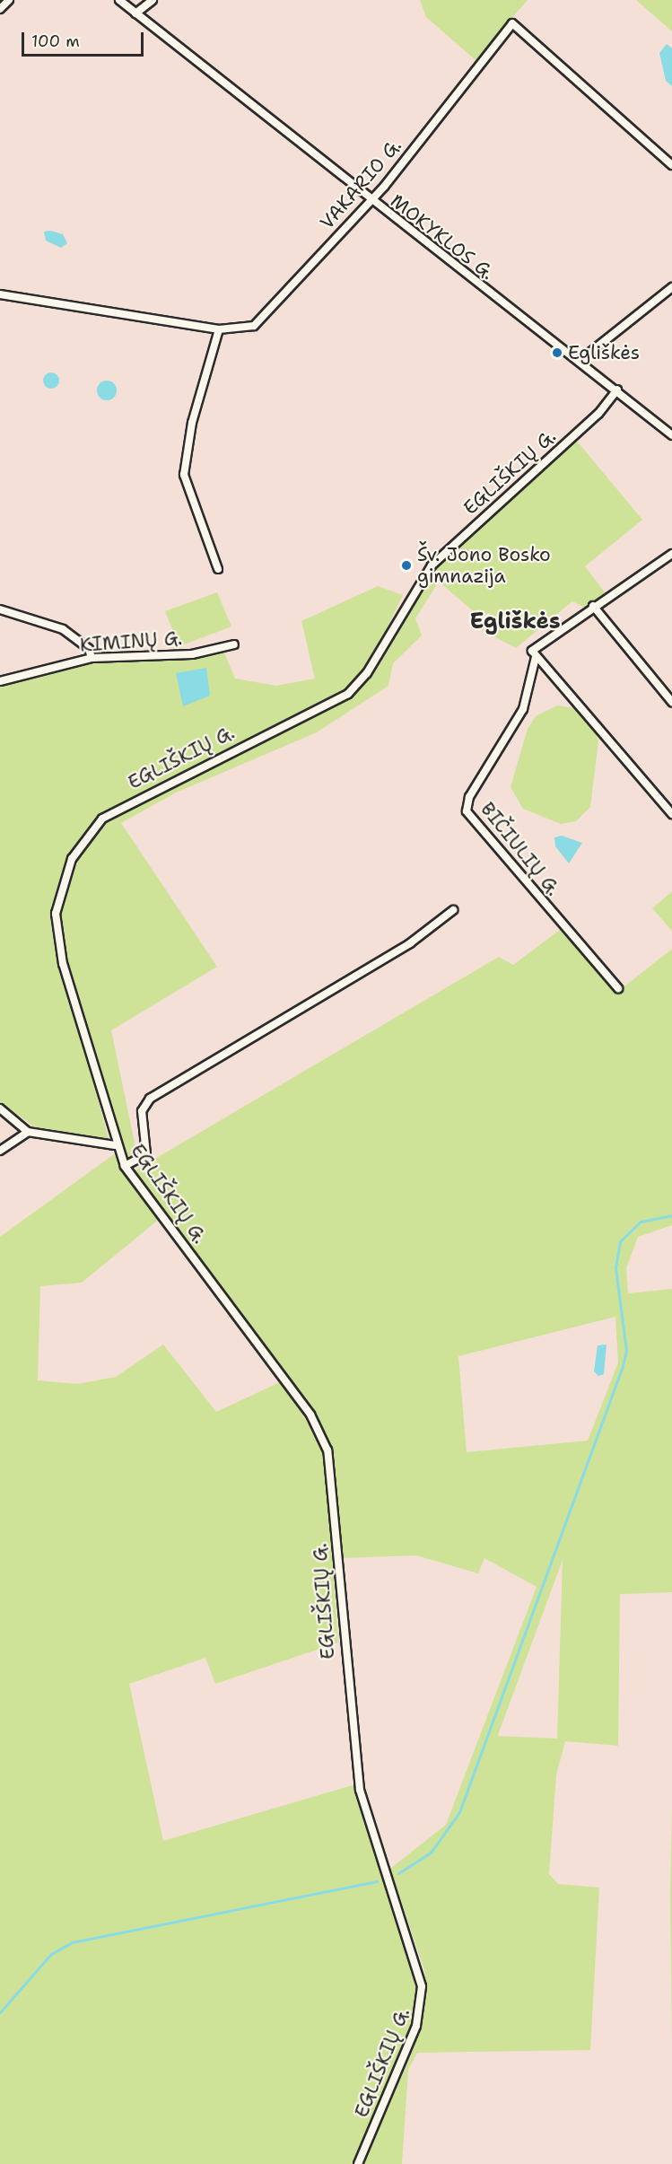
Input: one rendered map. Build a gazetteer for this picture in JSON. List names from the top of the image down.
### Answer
{
  "streets": {
    "street": [
      "VAKARIO G.",
      "MOKYKLOS G.",
      "EGLIŠKIŲ G.",
      "KIMINŲ G.",
      "BIČIULIŲ G."
    ]
  },
  "crossings": [
    ["VAKARIO G.", "MOKYKLOS G."],
    ["MOKYKLOS G.", "EGLIŠKIŲ G."]
  ],
  "districts": ["Egliškės"],
  "places": ["Egliškės", "Šv. Jono Bosko gimnazija"],
  "scale_bar": "100 m"
}
